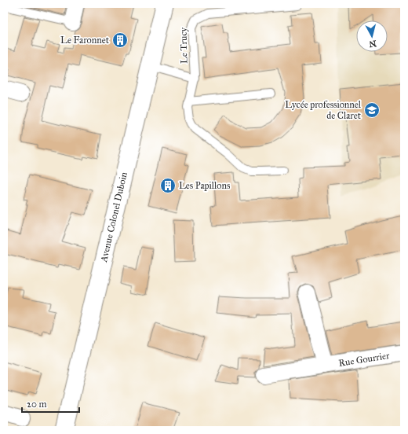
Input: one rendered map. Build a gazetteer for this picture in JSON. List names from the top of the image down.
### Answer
{
  "streets": {
    "street": ["Avenue Colonel Duboin", "Rue Gourrier"],
    "lane": ["Le Trucy"]
  },
  "places": {
    "building": ["Le Faronnet", "Les Papillons"],
    "school or university": ["Lycée professionnel de Claret"]
  },
  "scale_bar": "20 m",
  "north": "bottom"
}
